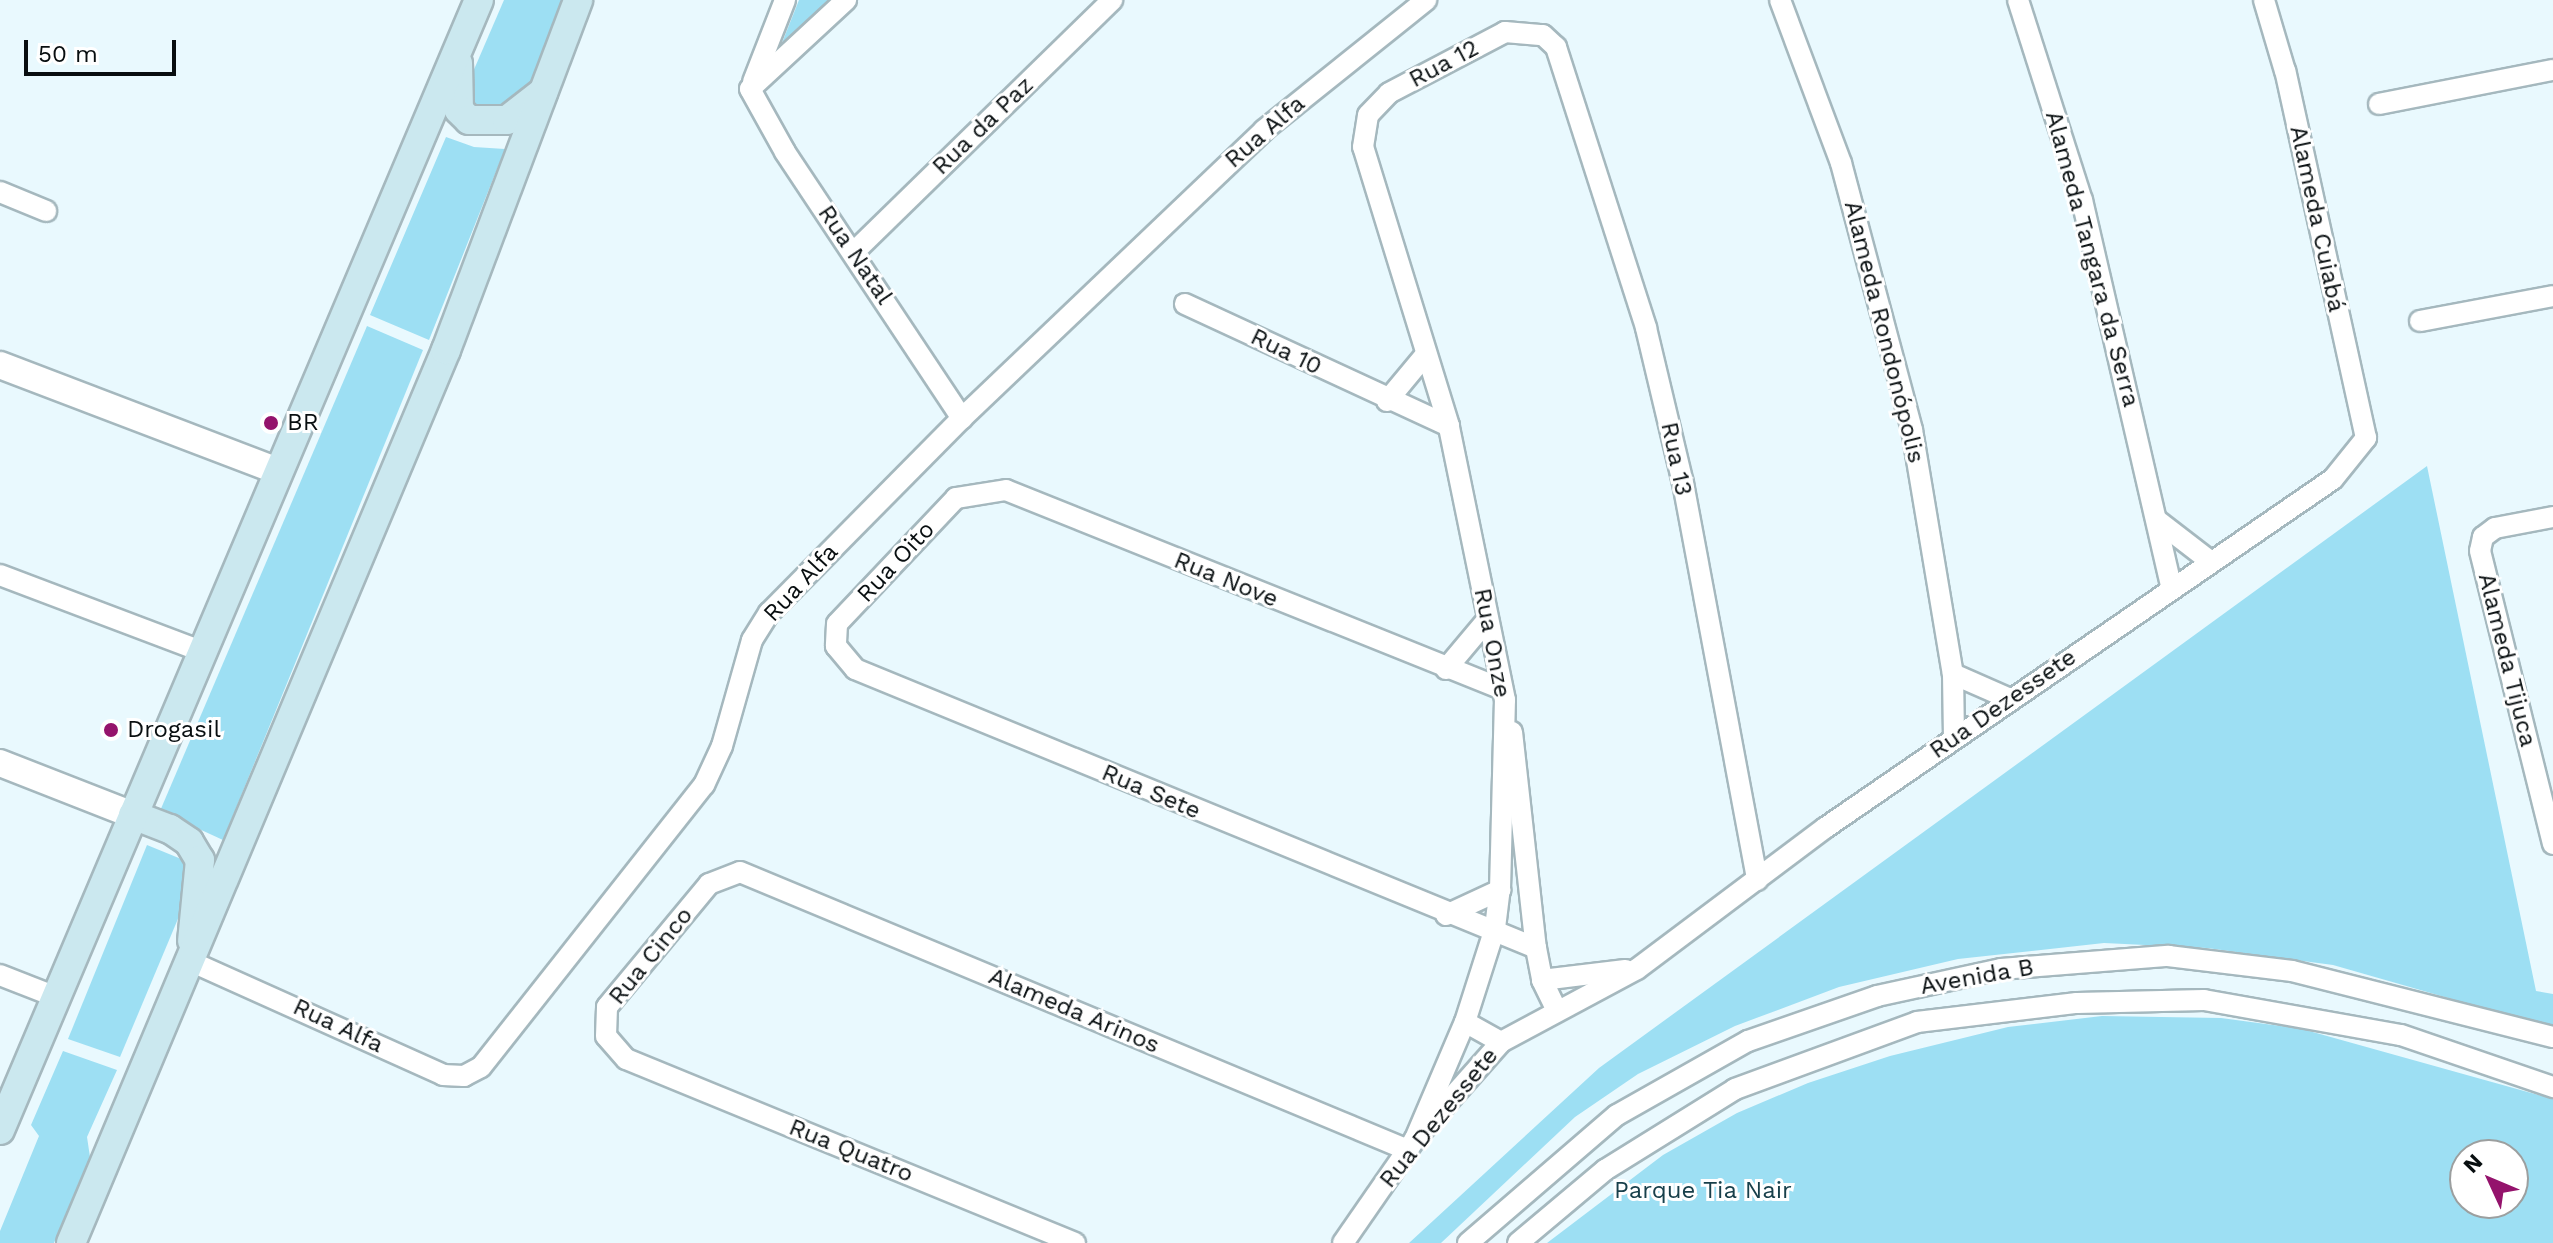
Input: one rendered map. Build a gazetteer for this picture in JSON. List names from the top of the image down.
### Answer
{
  "streets": {
    "street": [
      "Rua 12",
      "Rua da Paz",
      "Rua Alfa",
      "Alameda Cuiabá",
      "Rua Natal",
      "Alameda Tangara da Serra",
      "Alameda Rondonópolis",
      "Rua 10",
      "Rua 13",
      "Rua Oito",
      "Rua Nove",
      "Rua Onze",
      "Alameda Tijuca",
      "Rua Dezessete",
      "Rua Sete",
      "Rua Cinco",
      "Avenida B",
      "Alameda Arinos",
      "Rua Quatro"
    ]
  },
  "crossings": [
    ["Rua 12", "Rua 13"],
    ["Rua 12", "Rua Onze"],
    ["Rua da Paz", "Rua Natal"],
    ["Rua Alfa", "Rua Natal"],
    ["Alameda Cuiabá", "Rua Dezessete"],
    ["Alameda Tangara da Serra", "Rua Dezessete"],
    ["Alameda Rondonópolis", "Rua Dezessete"],
    ["Rua 10", "Rua Onze"],
    ["Rua 13", "Rua Dezessete"],
    ["Rua Oito", "Rua Nove"],
    ["Rua Oito", "Rua Sete"],
    ["Rua Nove", "Rua Onze"],
    ["Rua Onze", "Rua Dezessete"],
    ["Rua Onze", "Rua Sete"],
    ["Rua Onze", "Alameda Arinos"],
    ["Rua Dezessete", "Alameda Arinos"],
    ["Rua Cinco", "Alameda Arinos"],
    ["Rua Cinco", "Rua Quatro"]
  ],
  "parks": ["Parque Tia Nair"],
  "places": ["BR", "Drogasil"],
  "scale_bar": "50 m",
  "north": "top left"
}
